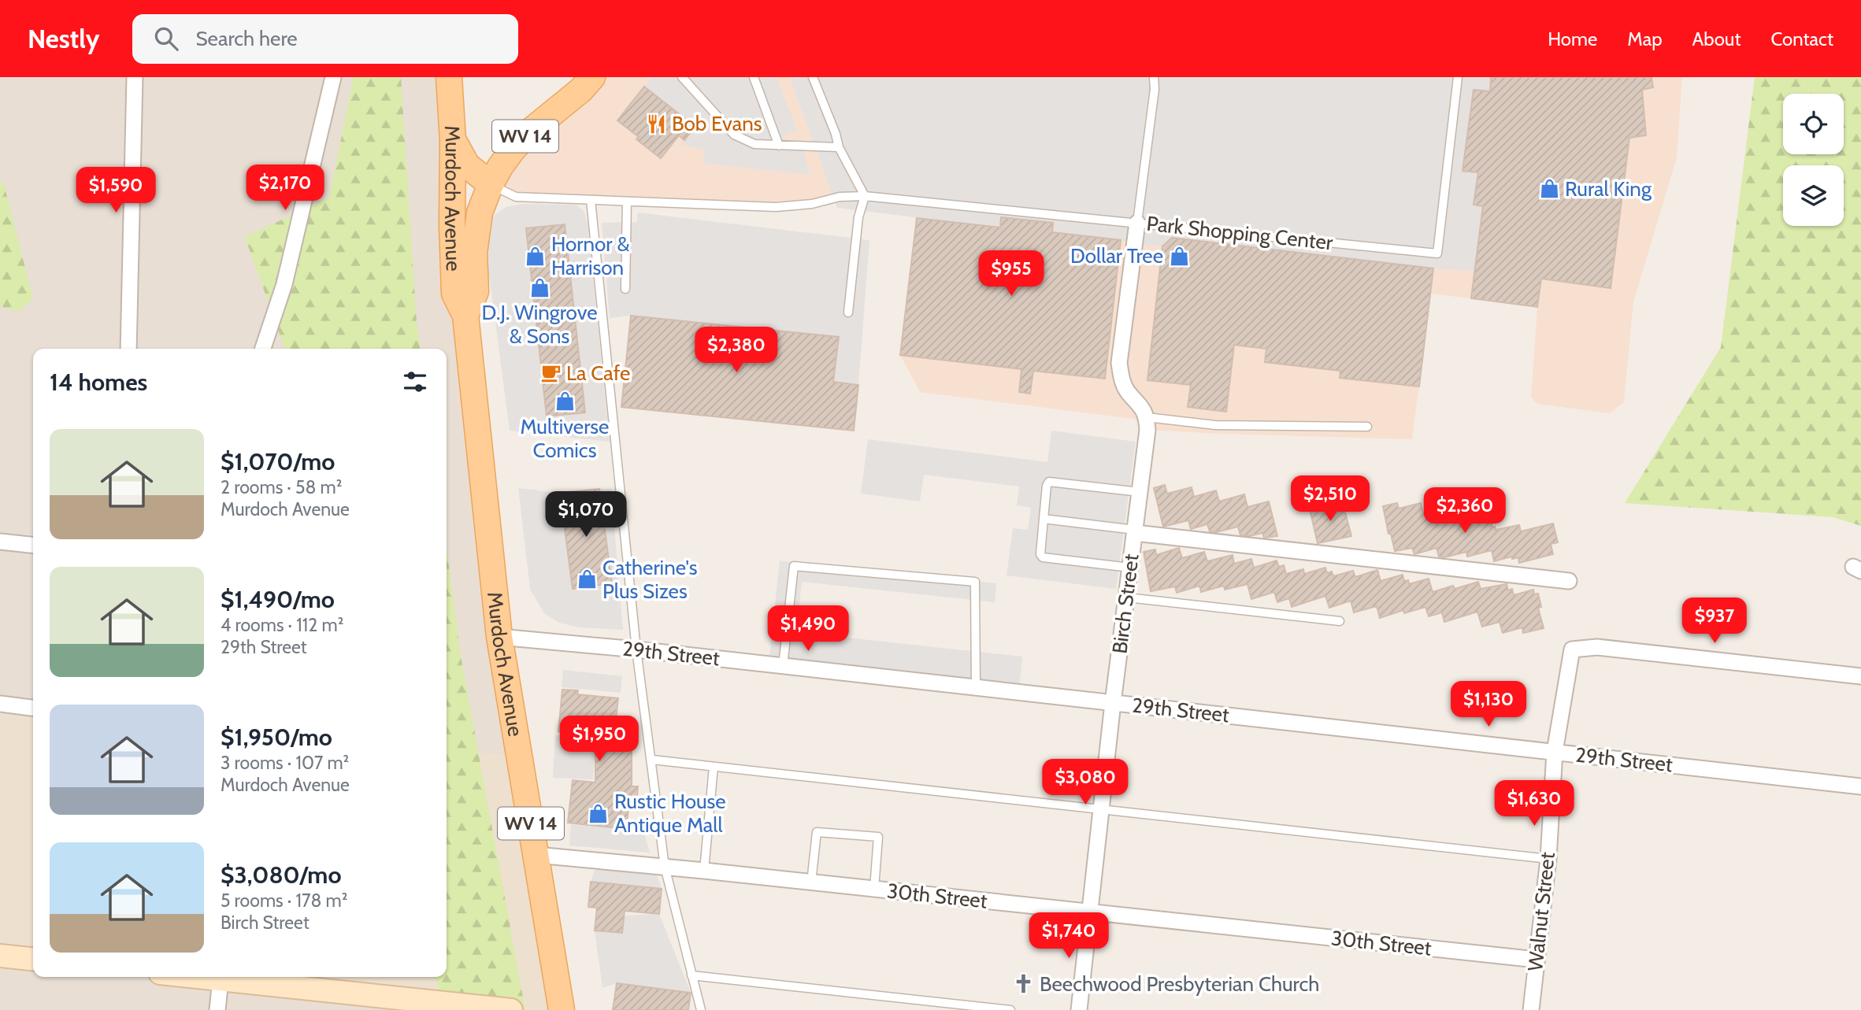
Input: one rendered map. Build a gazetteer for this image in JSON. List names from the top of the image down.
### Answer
{
  "streets": {
    "main road": ["WV 14", "Murdoch Avenue"],
    "street": [
      "Birch Street",
      "29th Street",
      "30th Street",
      "Walnut Street"
    ],
    "lane": ["Park Shopping Center"]
  },
  "crossings": [
    ["WV 14", "Murdoch Avenue"],
    ["WV 14", "Park Shopping Center"],
    ["Murdoch Avenue", "Park Shopping Center"],
    ["Murdoch Avenue", "29th Street"],
    ["Murdoch Avenue", "30th Street"],
    ["Birch Street", "29th Street"],
    ["Birch Street", "30th Street"],
    ["29th Street", "Walnut Street"],
    ["30th Street", "Walnut Street"]
  ],
  "places": {
    "restaurant": ["Bob Evans"],
    "shop": [
      "Rural King",
      "Hornor & Harrison",
      "Dollar Tree",
      "D.J. Wingrove & Sons",
      "Multiverse Comics",
      "Catherine's Plus Sizes",
      "Rustic House Antique Mall"
    ],
    "cafe": ["La Cafe"],
    "church": ["Beechwood Presbyterian Church"]
  },
  "page": {
    "header": "Nestly",
    "search": "Search here",
    "nav": [
      "Home",
      "Map",
      "About",
      "Contact"
    ],
    "price": [
      "$2,170",
      "$1,590",
      "$955",
      "$2,380",
      "$2,510",
      "$2,360",
      "$1,070",
      "$937",
      "$1,490",
      "$1,130",
      "$1,950",
      "$3,080",
      "$1,630",
      "$1,740"
    ],
    "heading": "14 homes",
    "list": [
      {
        "name": "$1,070/mo",
        "note": "2 rooms · 58 m² · Murdoch Avenue"
      },
      {
        "name": "$1,490/mo",
        "note": "4 rooms · 112 m² · 29th Street"
      },
      {
        "name": "$1,950/mo",
        "note": "3 rooms · 107 m² · Murdoch Avenue"
      },
      {
        "name": "$3,080/mo",
        "note": "5 rooms · 178 m² · Birch Street"
      }
    ]
  }
}
